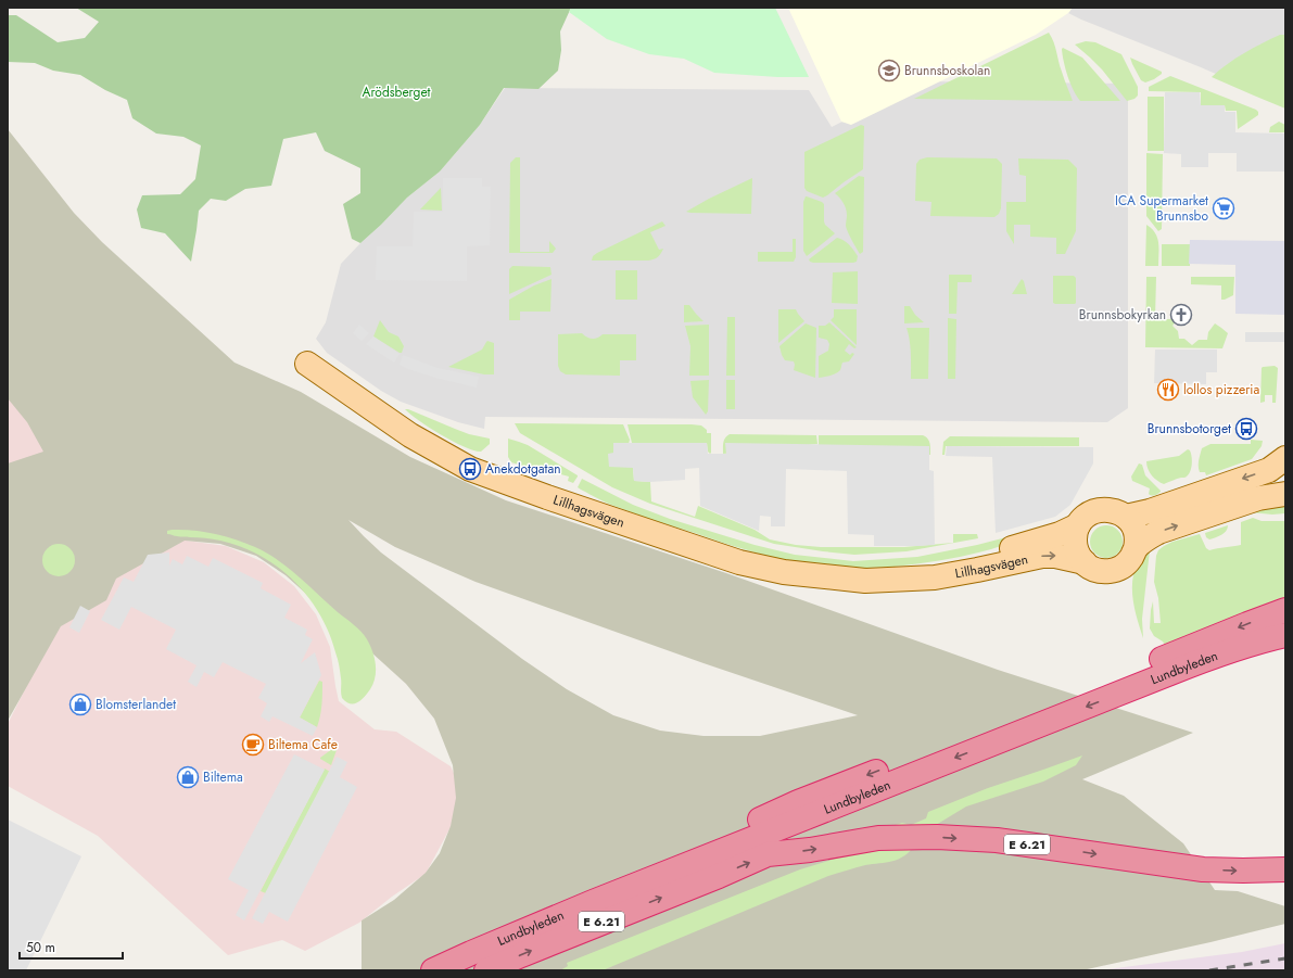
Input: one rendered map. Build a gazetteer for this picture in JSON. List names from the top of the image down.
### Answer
{
  "streets": {
    "highway": ["Lundbyleden", "E 6.21"],
    "main road": ["Lillhagsvägen"]
  },
  "crossings": [
    ["Lundbyleden", "E 6.21"]
  ],
  "parks": ["Arödsberget"],
  "places": {
    "school or university": ["Brunnsboskolan"],
    "supermarket": ["ICA Supermarket Brunnsbo"],
    "church": ["Brunnsbokyrkan"],
    "restaurant": ["lollos pizzeria"],
    "bus stop": ["Brunnsbotorget", "Anekdotgatan"],
    "shop": ["Blomsterlandet", "Biltema"],
    "cafe": ["Biltema Cafe"]
  },
  "scale_bar": "50 m"
}
